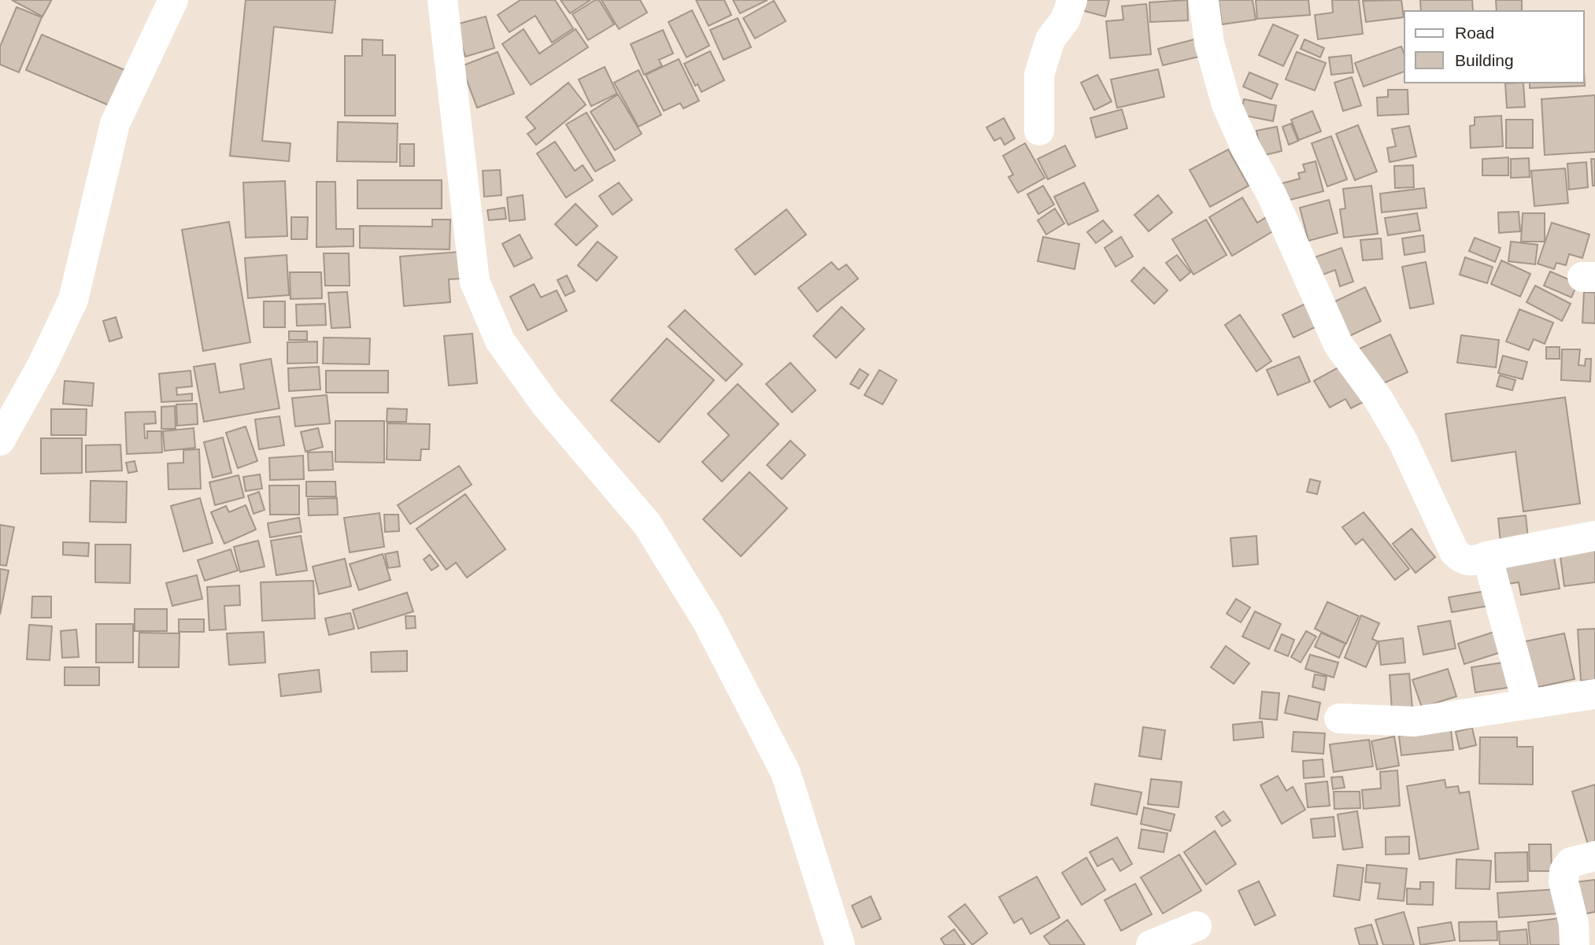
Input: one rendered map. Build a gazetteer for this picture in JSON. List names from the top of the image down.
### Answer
{
  "legend": ["Road", "Building"]
}
